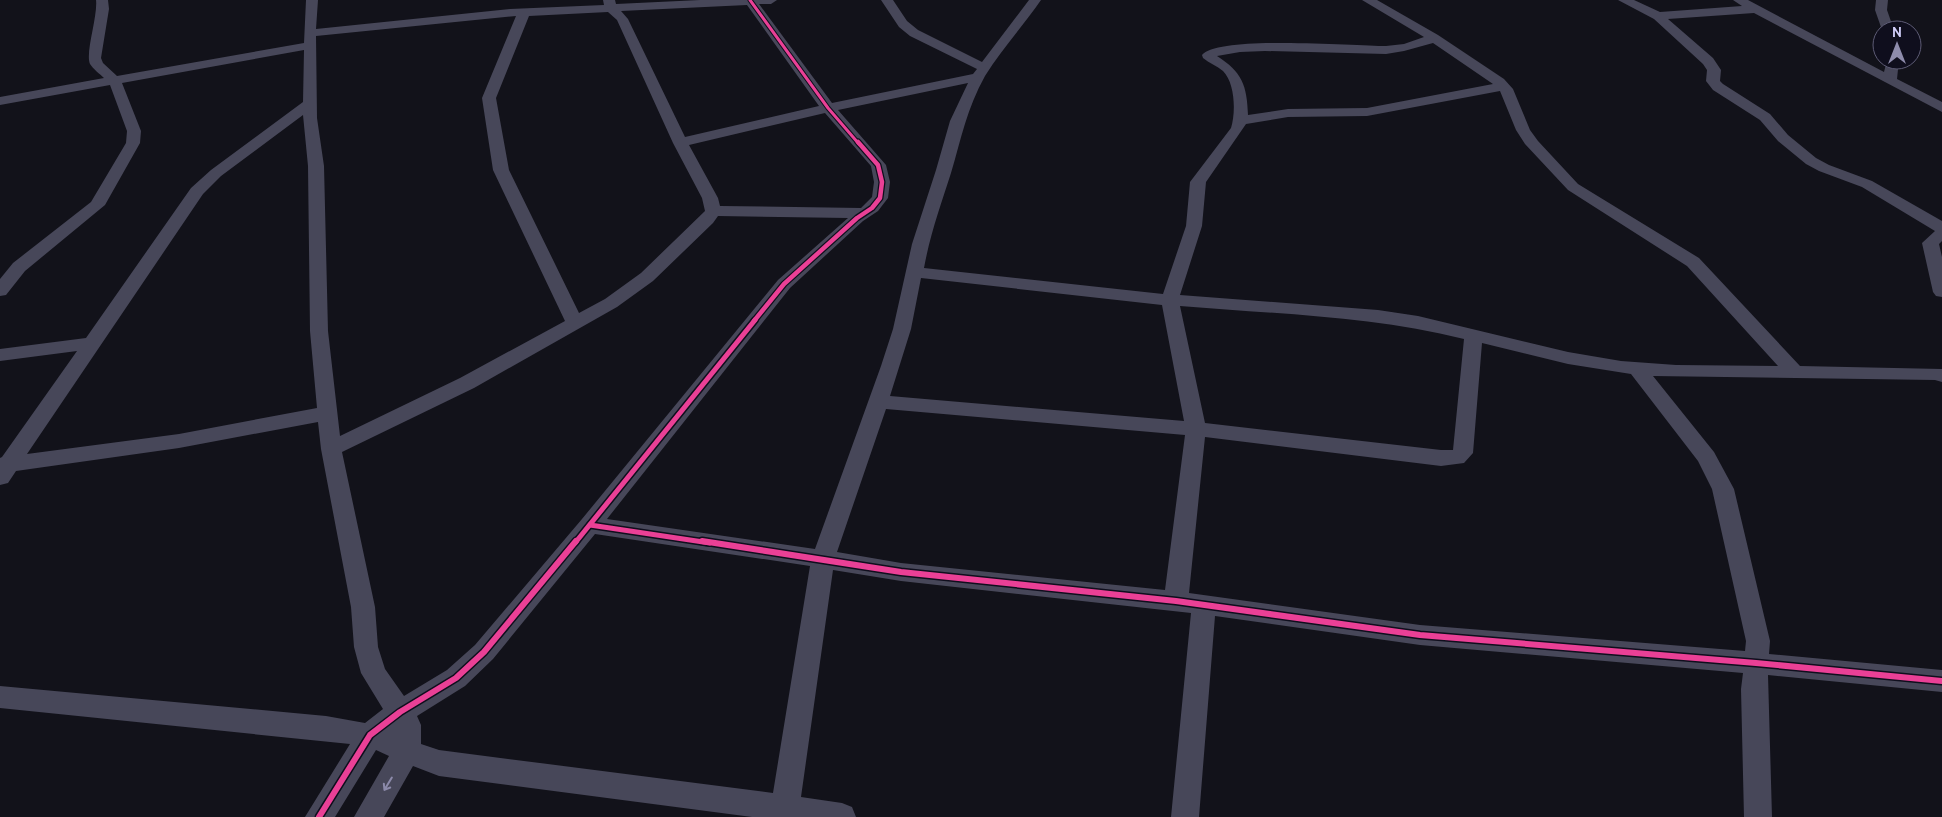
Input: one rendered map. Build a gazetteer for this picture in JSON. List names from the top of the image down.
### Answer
{
  "north": "top"
}
